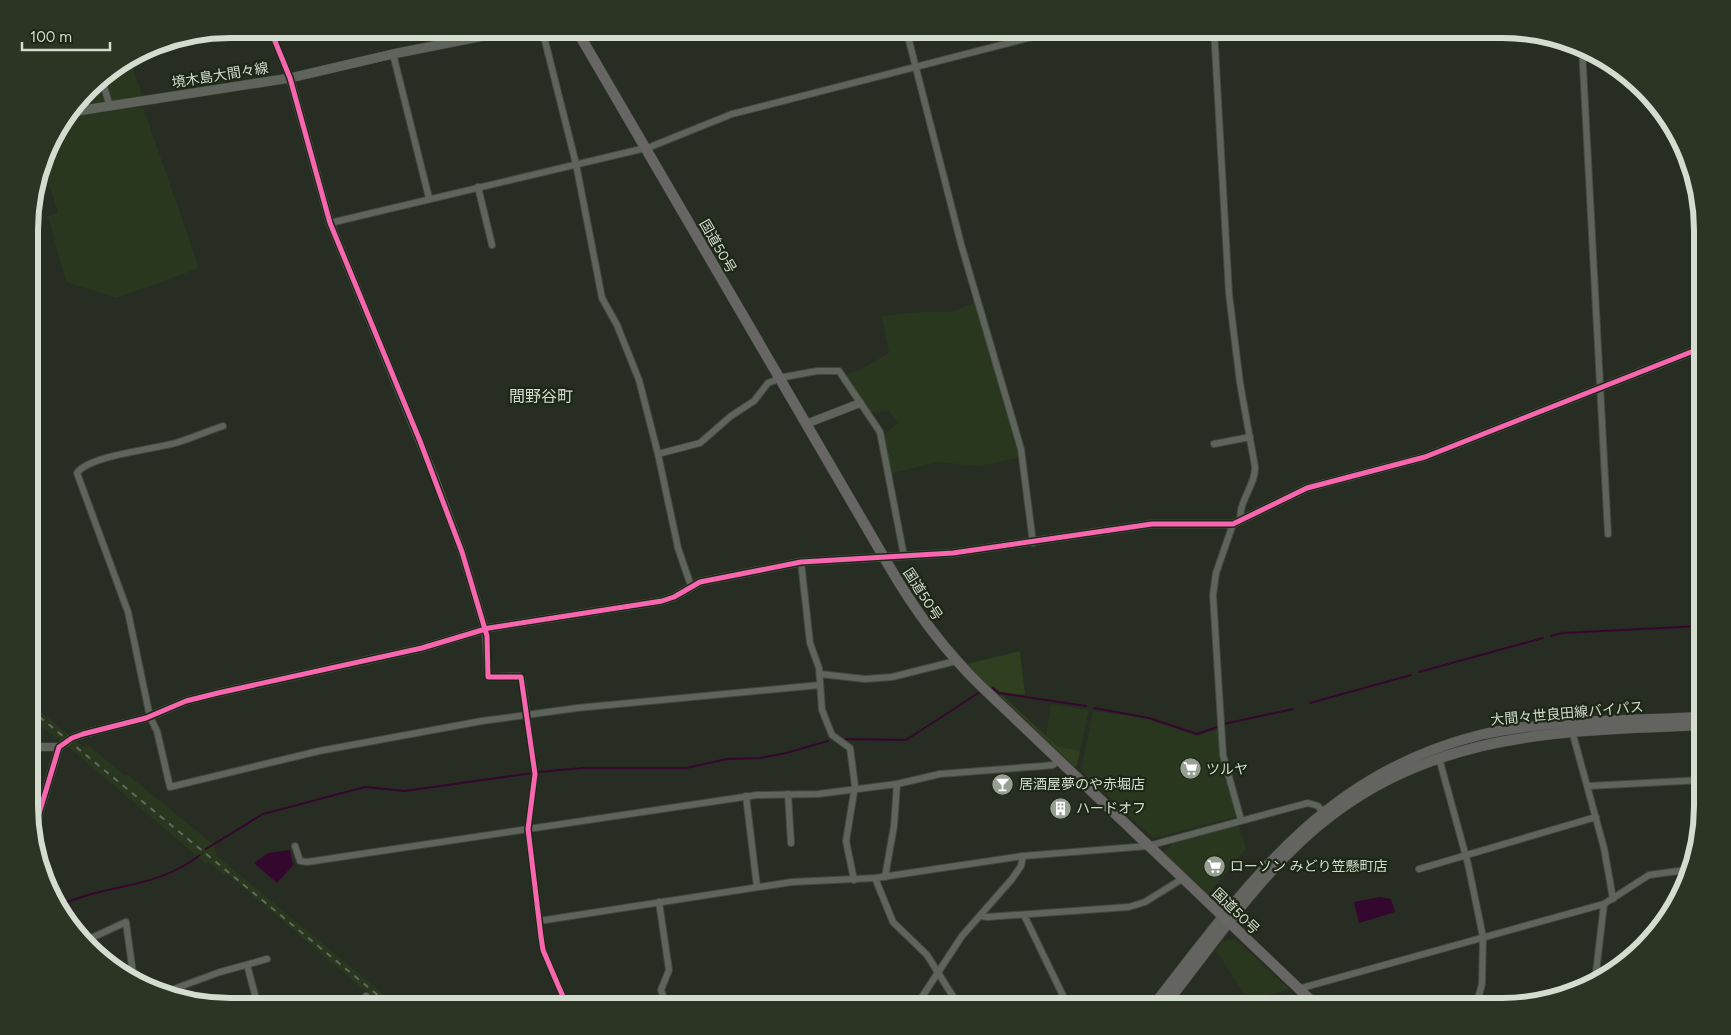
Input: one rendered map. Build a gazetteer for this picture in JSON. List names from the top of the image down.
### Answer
{
  "streets": {
    "highway": ["国道50号"],
    "main road": ["境木島大間々線", "大間々世良田線バイパス"]
  },
  "crossings": [
    ["国道50号", "大間々世良田線バイパス"]
  ],
  "districts": ["間野谷町"],
  "places": {
    "supermarket": ["ツルヤ", "ローソン みどり笠懸町店"],
    "bar": ["居酒屋夢のや赤堀店"],
    "building": ["ハードオフ"]
  },
  "scale_bar": "100 m"
}
